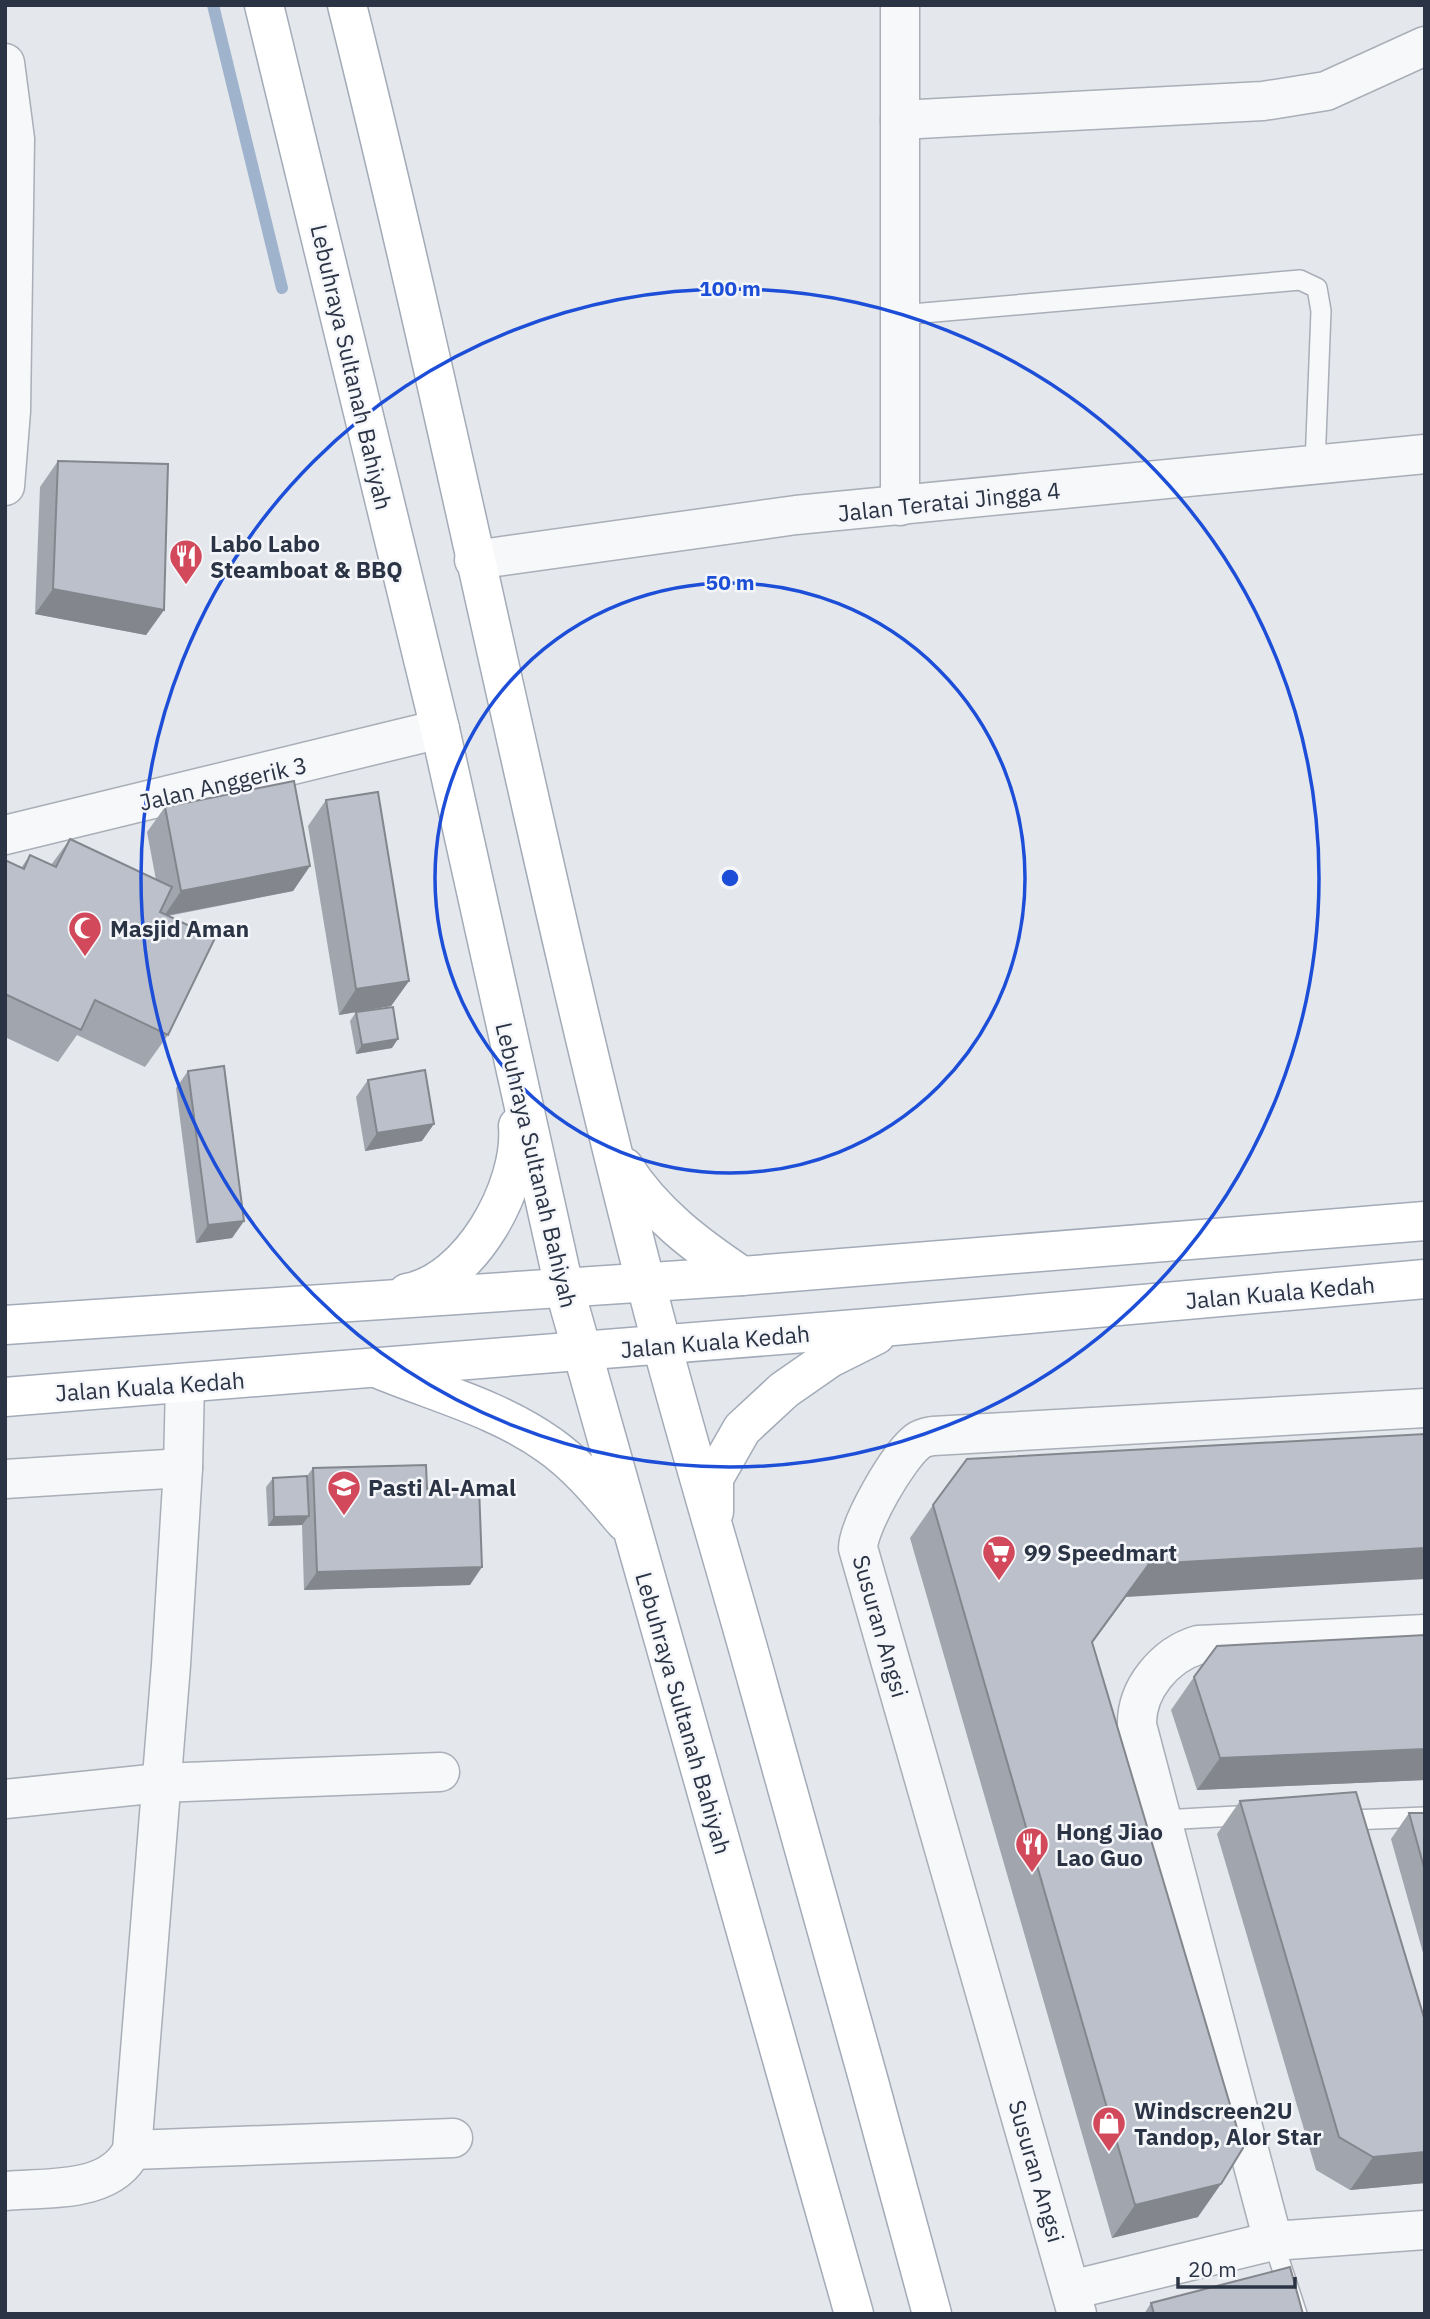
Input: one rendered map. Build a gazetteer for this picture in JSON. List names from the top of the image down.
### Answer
{
  "streets": {
    "main road": ["Lebuhraya Sultanah Bahiyah", "Jalan Kuala Kedah"],
    "street": ["Jalan Teratai Jingga 4", "Jalan Anggerik 3", "Susuran Angsi"]
  },
  "crossings": [
    ["Lebuhraya Sultanah Bahiyah", "Jalan Anggerik 3"],
    ["Lebuhraya Sultanah Bahiyah", "Jalan Kuala Kedah"]
  ],
  "places": {
    "restaurant": ["Labo Labo Steamboat & BBQ", "Hong Jiao Lao Guo"],
    "mosque": ["Masjid Aman"],
    "school or university": ["Pasti Al-Amal"],
    "supermarket": ["99 Speedmart"],
    "shop": ["Windscreen2U Tandop, Alor Star"]
  },
  "scale_bar": "20 m",
  "rings": ["100 m", "50 m"]
}
